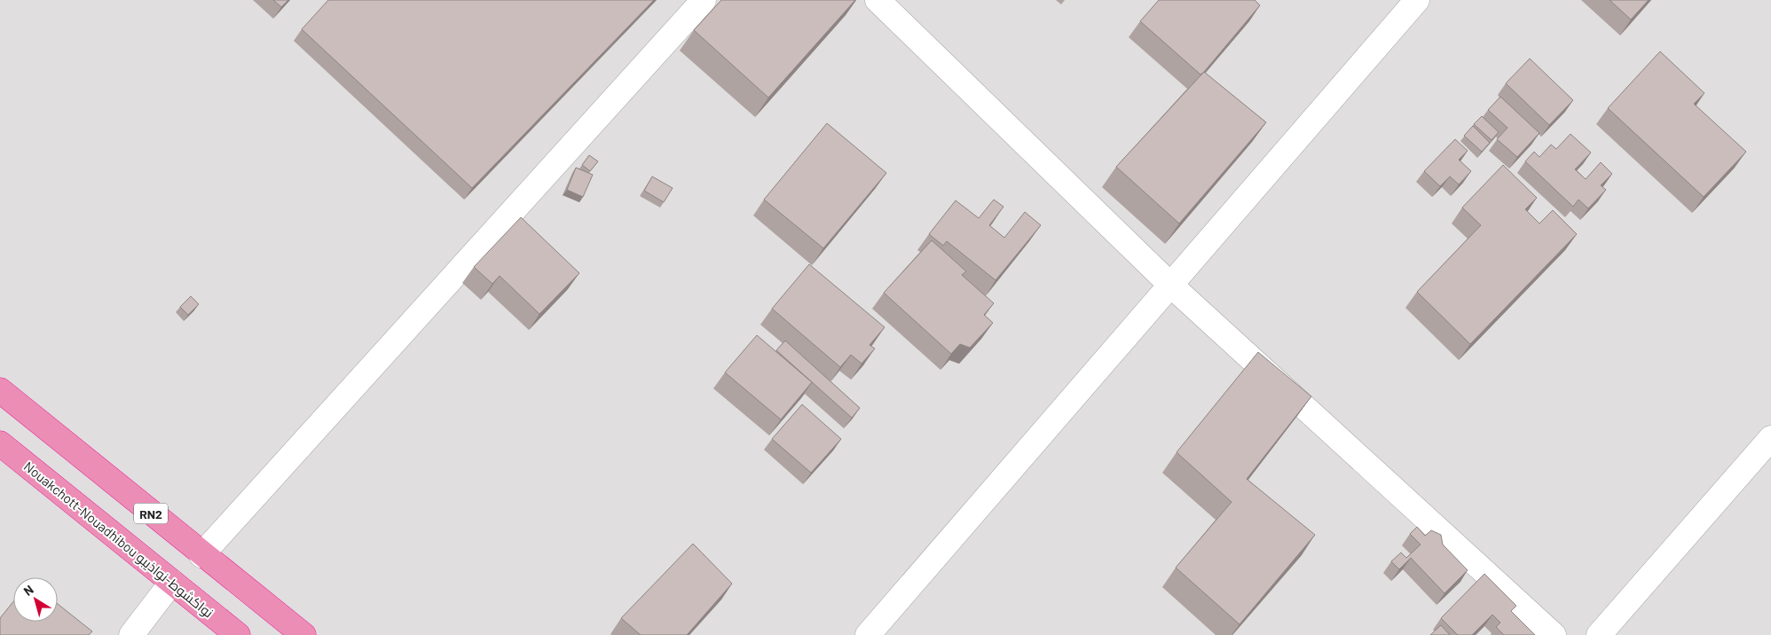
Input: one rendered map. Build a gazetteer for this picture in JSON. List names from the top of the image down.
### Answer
{
  "streets": {
    "highway": ["RN2", "Nouakchott-Nouadhibou نواكشوط-نواذيبو"]
  },
  "north": "top left"
}
